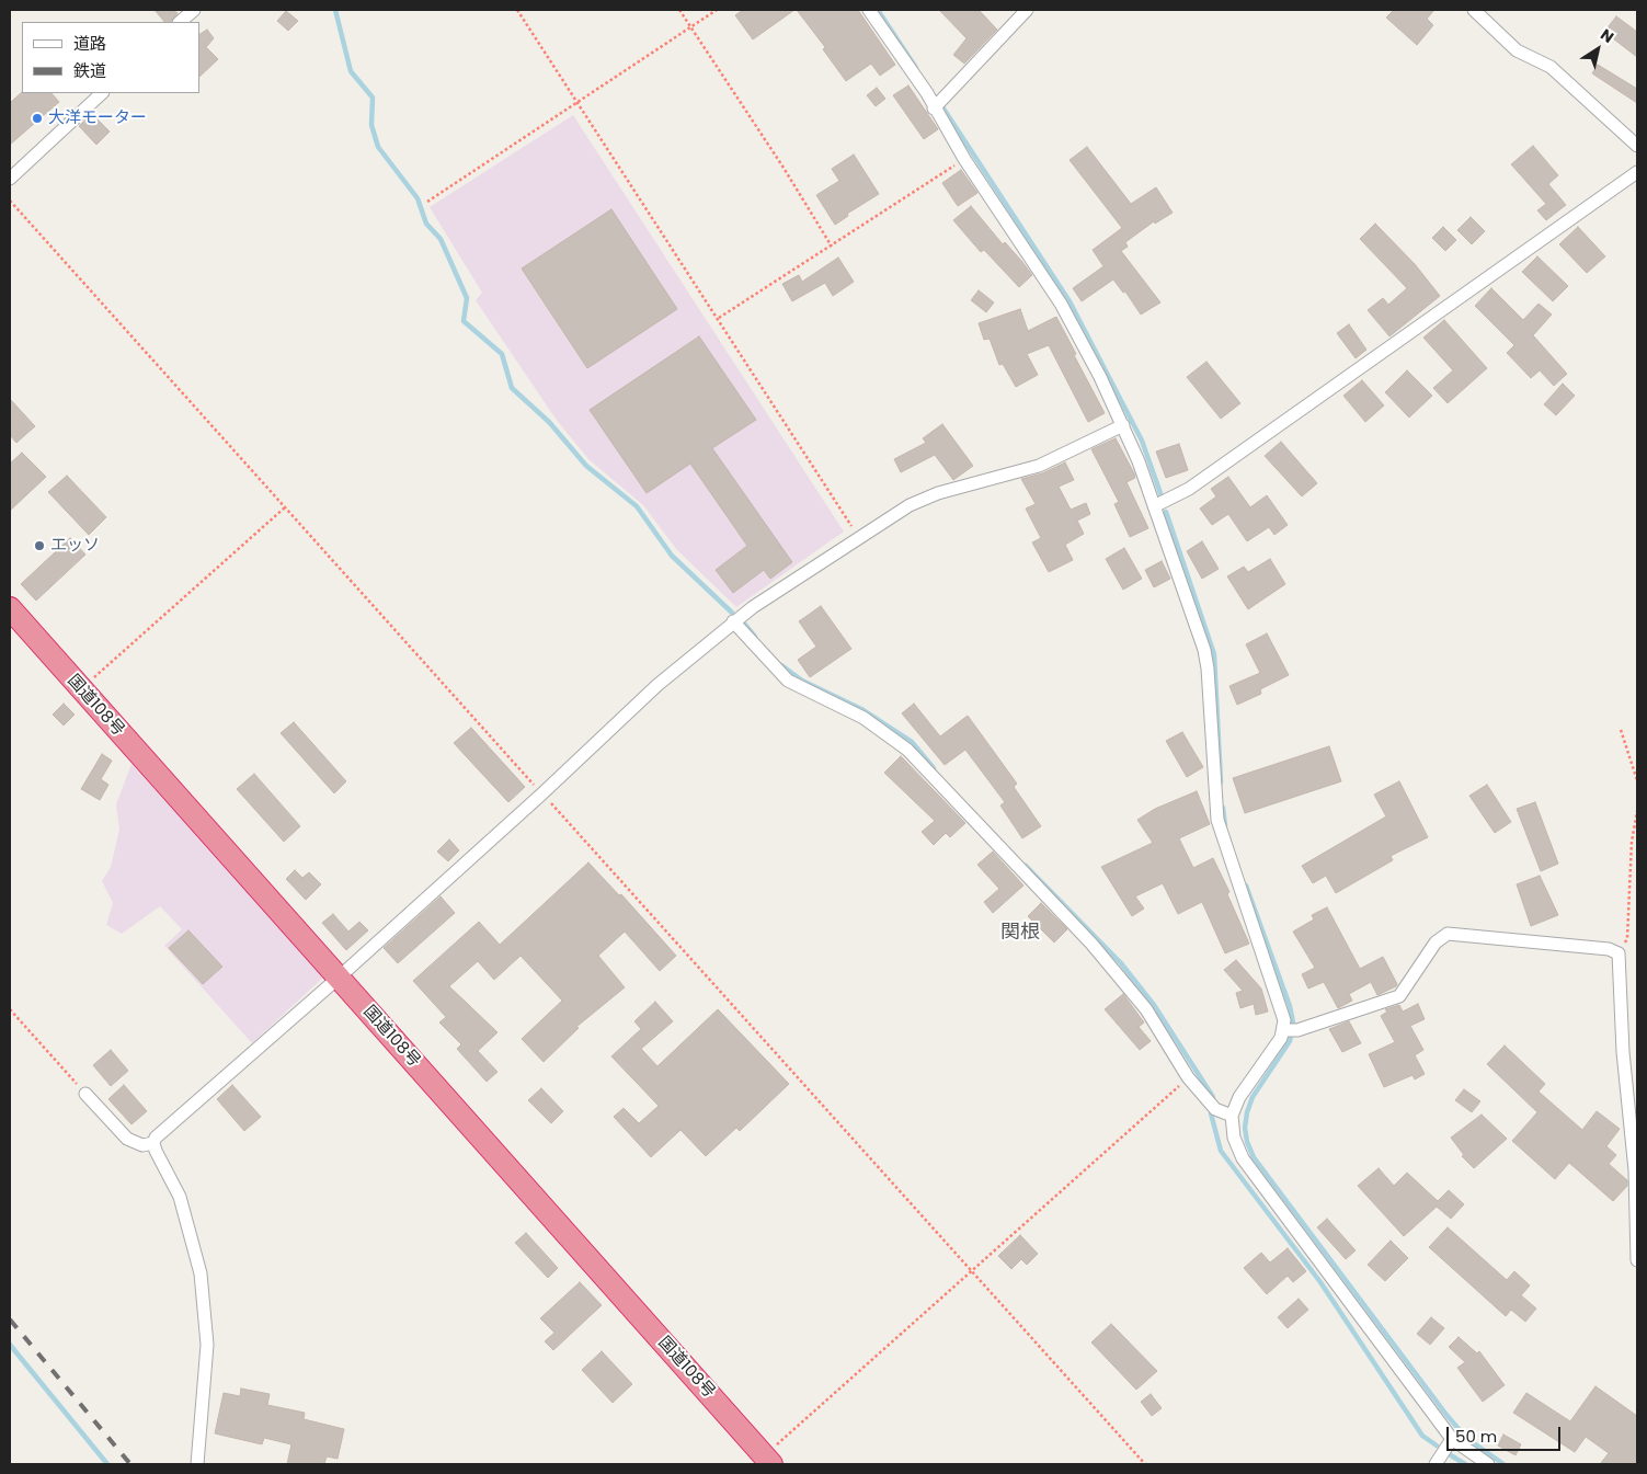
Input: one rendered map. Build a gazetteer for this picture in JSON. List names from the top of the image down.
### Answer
{
  "streets": {
    "highway": ["国道108号"]
  },
  "districts": ["関根"],
  "places": ["大洋モーター", "エッソ"],
  "legend": ["道路", "鉄道"],
  "scale_bar": "50 m",
  "north": "top right"
}
